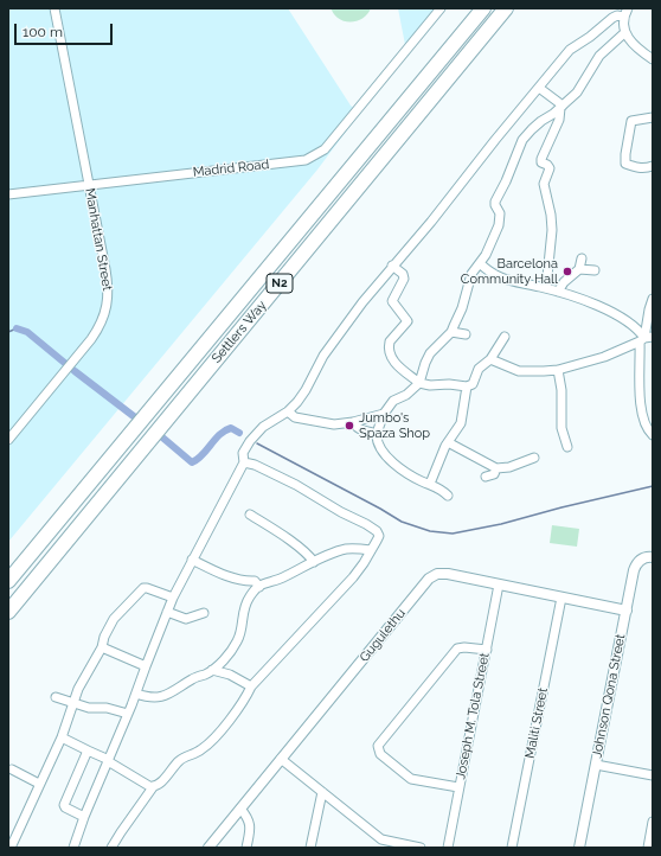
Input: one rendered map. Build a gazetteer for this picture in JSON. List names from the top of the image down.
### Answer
{
  "streets": {
    "highway": ["N2", "Settlers Way"],
    "street": [
      "Madrid Road",
      "Manhattan Street",
      "Gugulethu",
      "Johnson Qona Street",
      "Joseph M. Tola Street",
      "Maliti Street"
    ]
  },
  "crossings": [
    ["Madrid Road", "Manhattan Street"],
    ["Gugulethu", "Johnson Qona Street"],
    ["Gugulethu", "Joseph M. Tola Street"],
    ["Gugulethu", "Maliti Street"]
  ],
  "places": ["Barcelona Community Hall", "Jumbo's Spaza Shop"],
  "scale_bar": "100 m"
}
